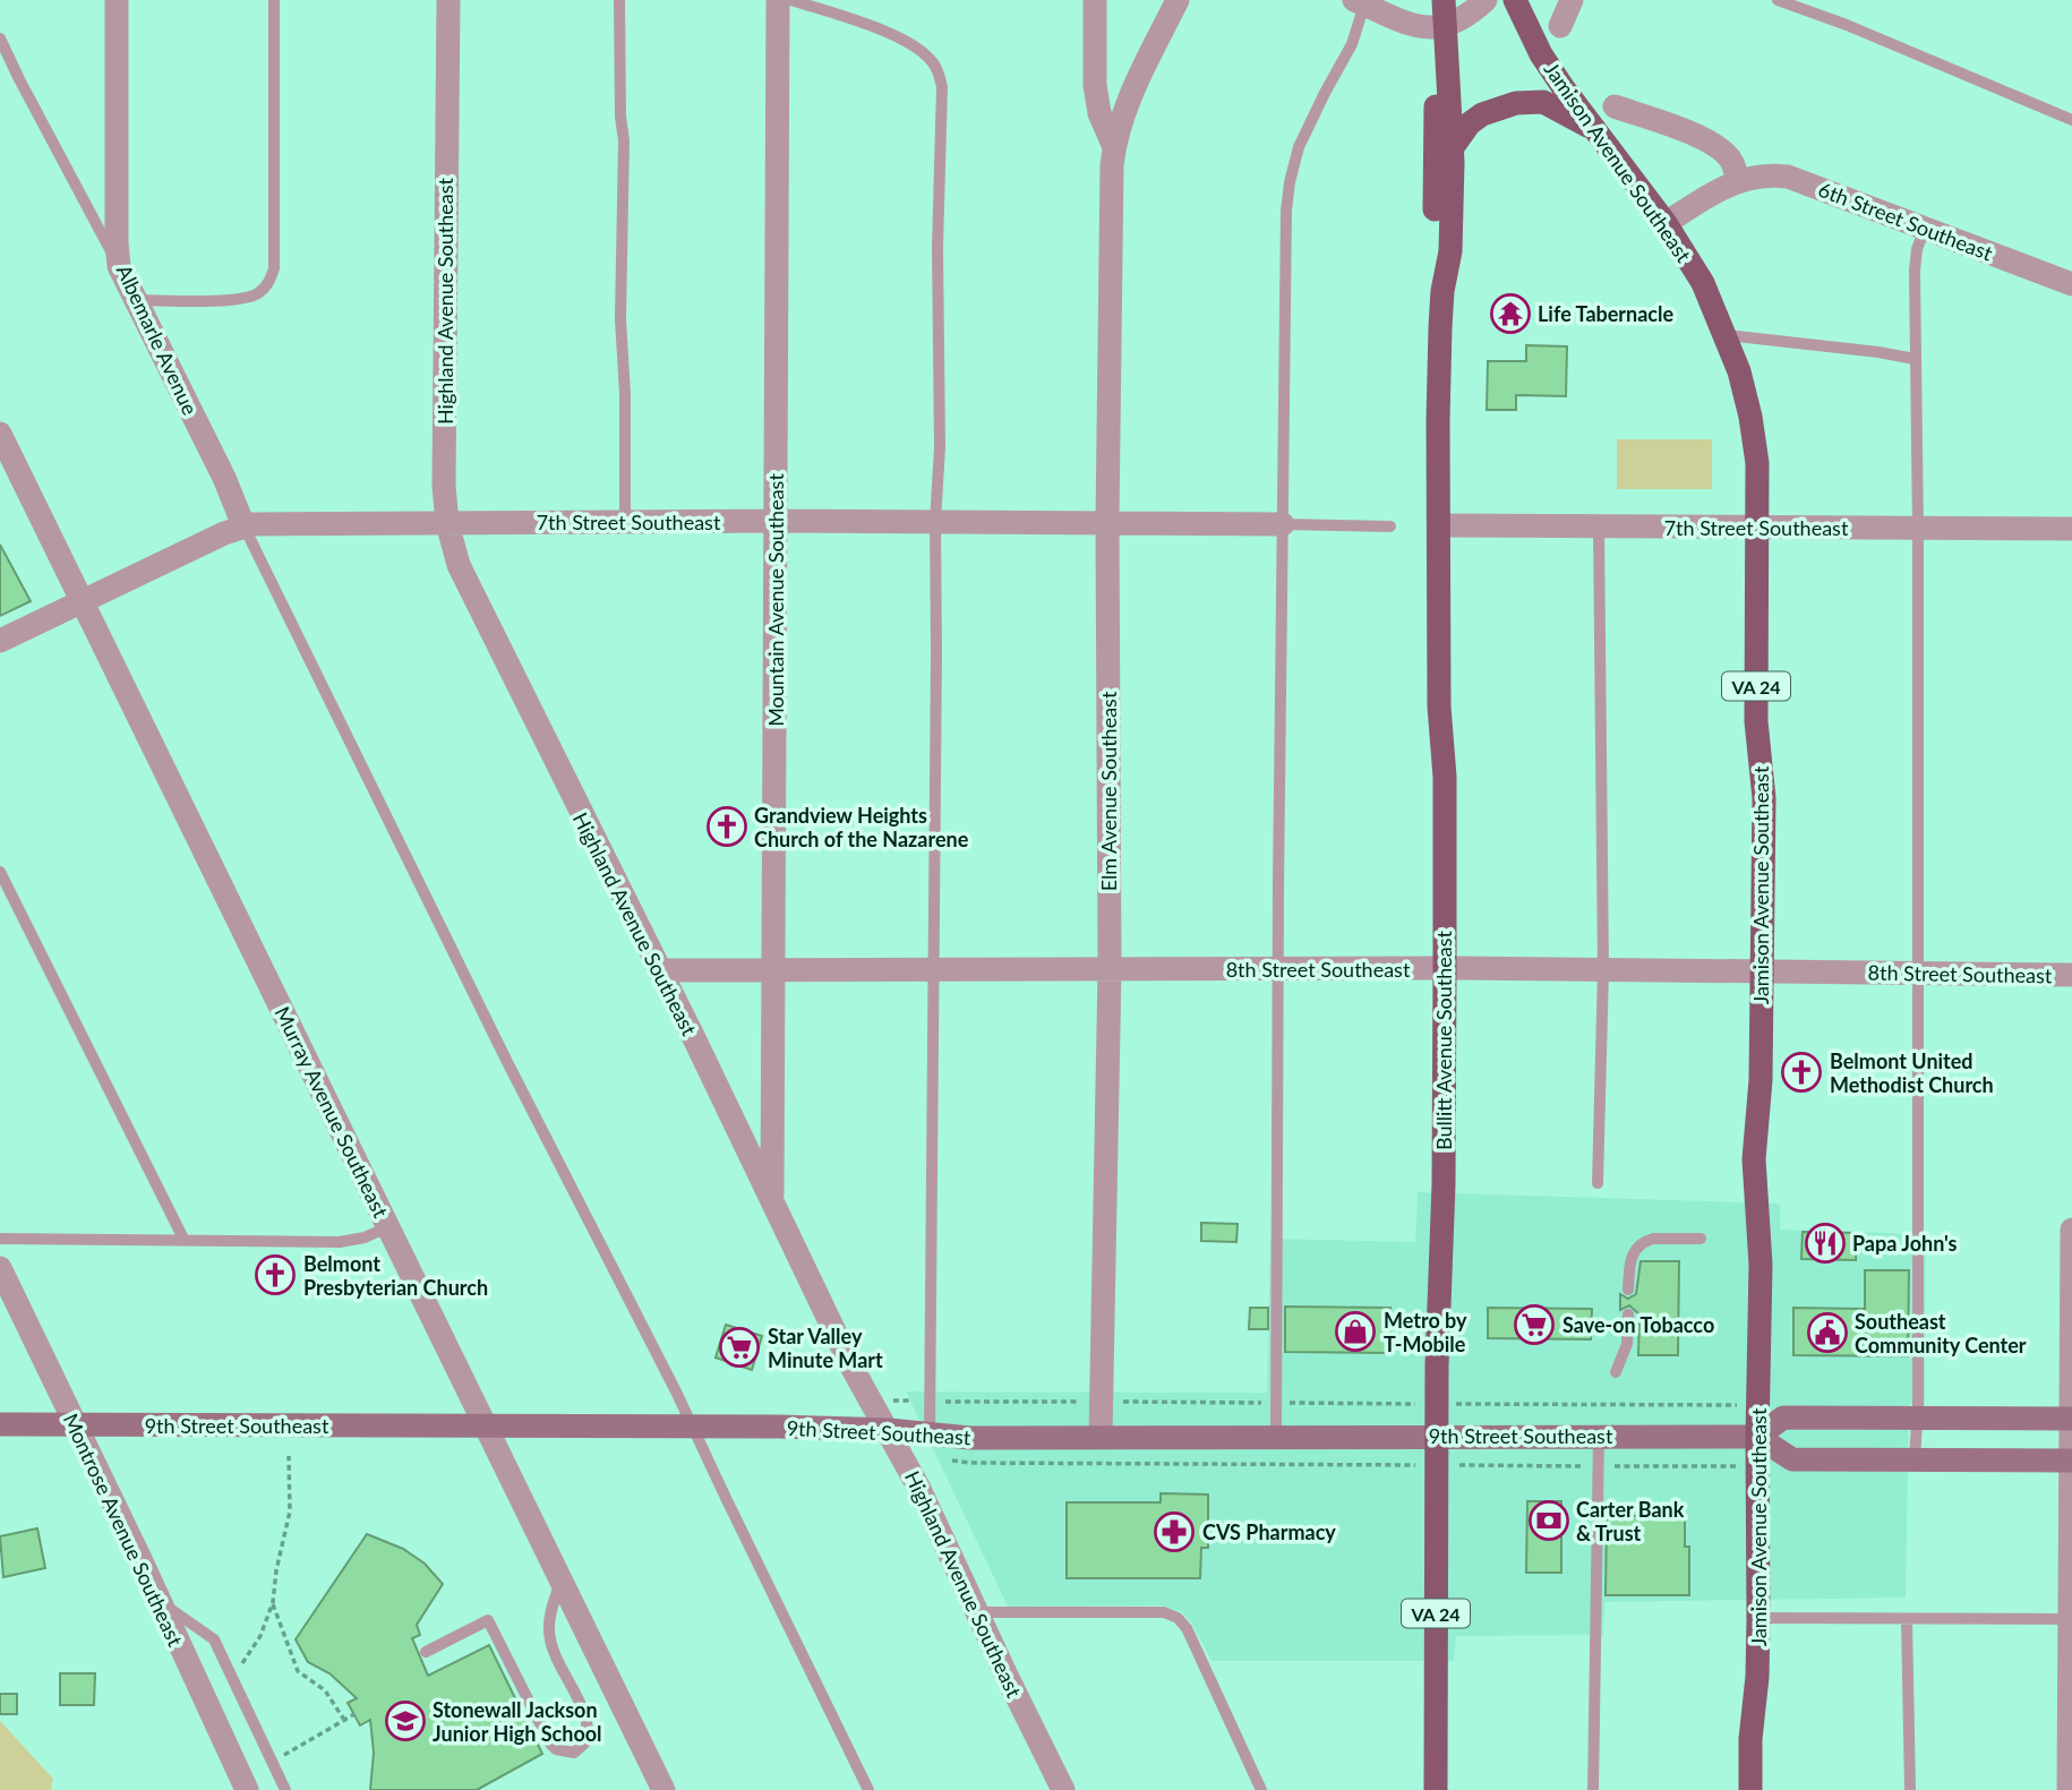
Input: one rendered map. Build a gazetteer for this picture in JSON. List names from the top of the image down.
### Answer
{
  "streets": {
    "main road": ["Jamison Avenue Southeast", "VA 24", "Bullitt Avenue Southeast"],
    "street": [
      "6th Street Southeast",
      "Highland Avenue Southeast",
      "Albemarle Avenue",
      "7th Street Southeast",
      "Mountain Avenue Southeast",
      "Elm Avenue Southeast",
      "8th Street Southeast",
      "Murray Avenue Southeast",
      "9th Street Southeast",
      "Montrose Avenue Southeast"
    ]
  },
  "crossings": [
    ["Jamison Avenue Southeast", "6th Street Southeast"],
    ["Jamison Avenue Southeast", "7th Street Southeast"],
    ["Jamison Avenue Southeast", "8th Street Southeast"],
    ["Jamison Avenue Southeast", "9th Street Southeast"],
    ["Highland Avenue Southeast", "7th Street Southeast"],
    ["Highland Avenue Southeast", "Mountain Avenue Southeast"],
    ["Highland Avenue Southeast", "8th Street Southeast"],
    ["Highland Avenue Southeast", "9th Street Southeast"],
    ["Albemarle Avenue", "7th Street Southeast"],
    ["7th Street Southeast", "Mountain Avenue Southeast"],
    ["7th Street Southeast", "Elm Avenue Southeast"],
    ["7th Street Southeast", "Bullitt Avenue Southeast"],
    ["7th Street Southeast", "Murray Avenue Southeast"],
    ["Mountain Avenue Southeast", "8th Street Southeast"],
    ["VA 24", "Bullitt Avenue Southeast"],
    ["Elm Avenue Southeast", "8th Street Southeast"],
    ["Elm Avenue Southeast", "9th Street Southeast"],
    ["8th Street Southeast", "Bullitt Avenue Southeast"],
    ["Bullitt Avenue Southeast", "9th Street Southeast"],
    ["Murray Avenue Southeast", "9th Street Southeast"],
    ["9th Street Southeast", "Montrose Avenue Southeast"]
  ],
  "places": {
    "temple": ["Life Tabernacle"],
    "church": ["Grandview Heights Church of the Nazarene", "Belmont United Methodist Church", "Belmont Presbyterian Church"],
    "restaurant": ["Papa John's"],
    "supermarket": ["Save-on Tobacco", "Star Valley Minute Mart"],
    "shop": ["Metro by T-Mobile"],
    "public building": ["Southeast Community Center"],
    "bank": ["Carter Bank & Trust"],
    "pharmacy": ["CVS Pharmacy"],
    "school or university": ["Stonewall Jackson Junior High School"]
  }
}
